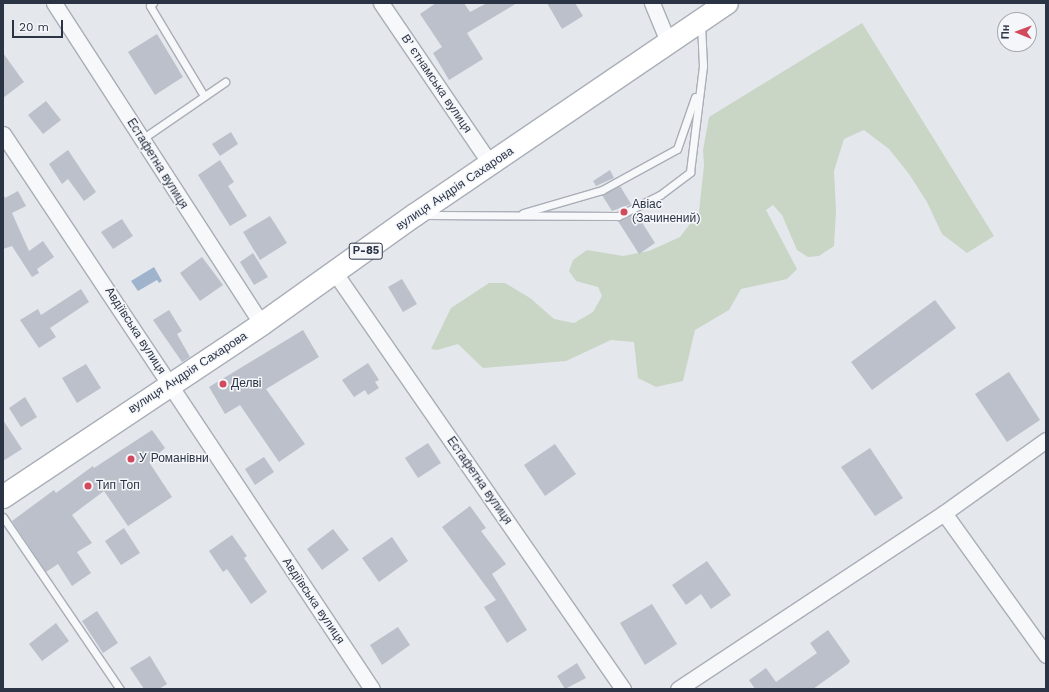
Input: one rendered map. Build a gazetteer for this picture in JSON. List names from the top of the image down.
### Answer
{
  "streets": {
    "main road": ["вулиця Андрія Сахарова", "Р-85"],
    "street": ["Вʼєтнамська вулиця", "Естафетна вулиця", "Авдіївська вулиця"]
  },
  "crossings": [
    ["Вʼєтнамська вулиця", "вулиця Андрія Сахарова"],
    ["Естафетна вулиця", "вулиця Андрія Сахарова"],
    ["вулиця Андрія Сахарова", "Авдіївська вулиця"]
  ],
  "places": [
    "Авіас (Зачинений)",
    "Делві",
    "У Романівни",
    "Тип Топ"
  ],
  "scale_bar": "20 m",
  "north": "left"
}
